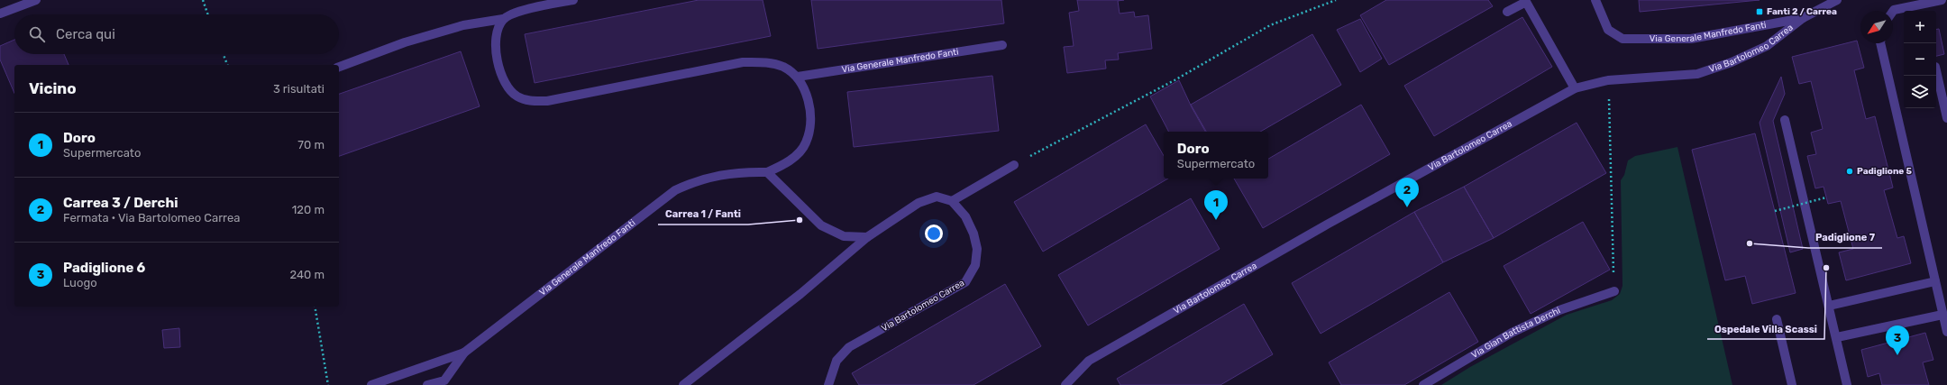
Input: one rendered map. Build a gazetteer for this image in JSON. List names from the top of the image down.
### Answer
{
  "streets": {
    "street": ["Via Generale Manfredo Fanti", "Via Bartolomeo Carrea", "Via Gian Battista Derchi"]
  },
  "crossings": [
    ["Via Generale Manfredo Fanti", "Via Bartolomeo Carrea"]
  ],
  "places": {
    "transit": ["Fanti 2 / Carrea"],
    "other": [
      "Padiglione 5",
      "Carrea 1 / Fanti",
      "Padiglione 7",
      "Ospedale Villa Scassi"
    ]
  },
  "north": "bottom left",
  "page": {
    "map_buttons": ["+", "−"],
    "search": "Cerca qui",
    "heading": ["Vicino", "3 risultati"],
    "list": [
      {
        "mark": "1",
        "name": "Doro",
        "note": "Supermercato",
        "value": "70 m"
      },
      {
        "mark": "2",
        "name": "Carrea 3 / Derchi",
        "note": "Fermata · Via Bartolomeo Carrea",
        "value": "120 m"
      },
      {
        "mark": "3",
        "name": "Padiglione 6",
        "note": "Luogo",
        "value": "240 m"
      }
    ],
    "popup": ["Doro", "Supermercato"],
    "pins": ["2", "1", "3"]
  }
}
